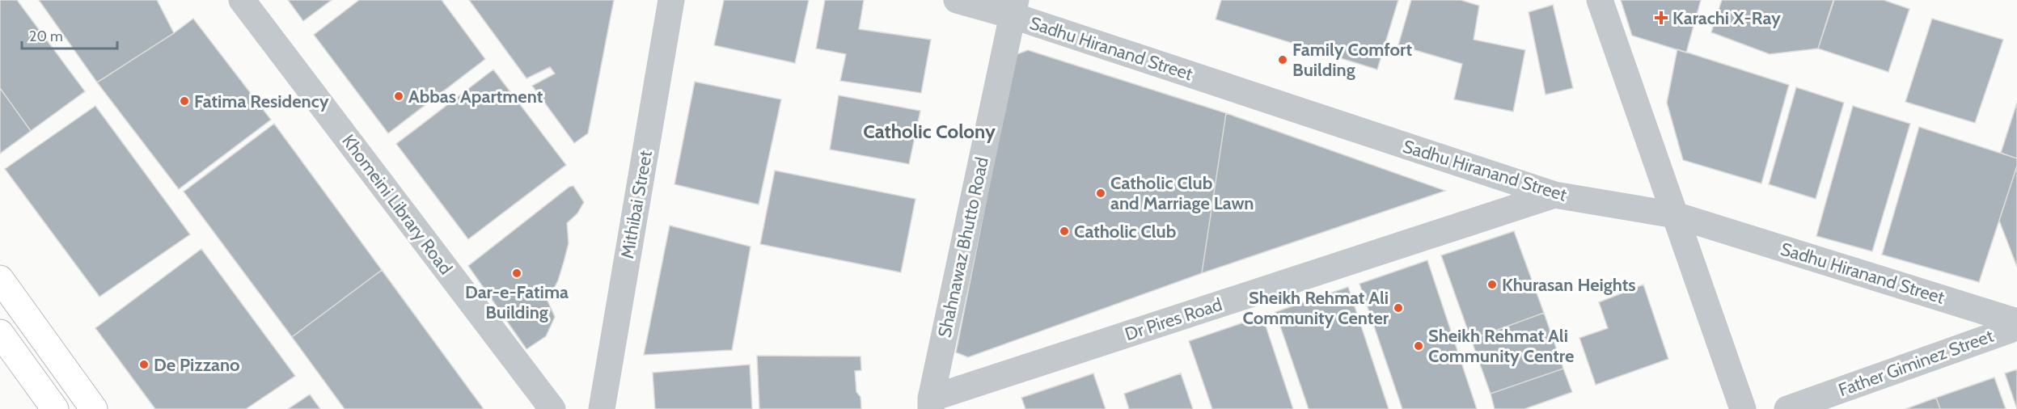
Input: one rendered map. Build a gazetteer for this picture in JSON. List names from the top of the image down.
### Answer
{
  "streets": {
    "street": [
      "Sadhu Hiranand Street",
      "Khomeini Library Road",
      "Mithibai Street",
      "Shahnawaz Bhutto Road",
      "Dr Pires Road",
      "Father Giminez Street"
    ]
  },
  "crossings": [
    ["Sadhu Hiranand Street", "Shahnawaz Bhutto Road"],
    ["Sadhu Hiranand Street", "Dr Pires Road"],
    ["Shahnawaz Bhutto Road", "Dr Pires Road"]
  ],
  "districts": ["Catholic Colony"],
  "places": {
    "health": ["Karachi X-Ray"],
    "other": [
      "Family Comfort Building",
      "Abbas Apartment",
      "Fatima Residency",
      "Catholic Club and Marriage Lawn",
      "Catholic Club",
      "Dar-e-Fatima Building",
      "Khurasan Heights",
      "Sheikh Rehmat Ali Community Center",
      "Sheikh Rehmat Ali Community Centre",
      "De Pizzano"
    ]
  },
  "scale_bar": "20 m"
}
